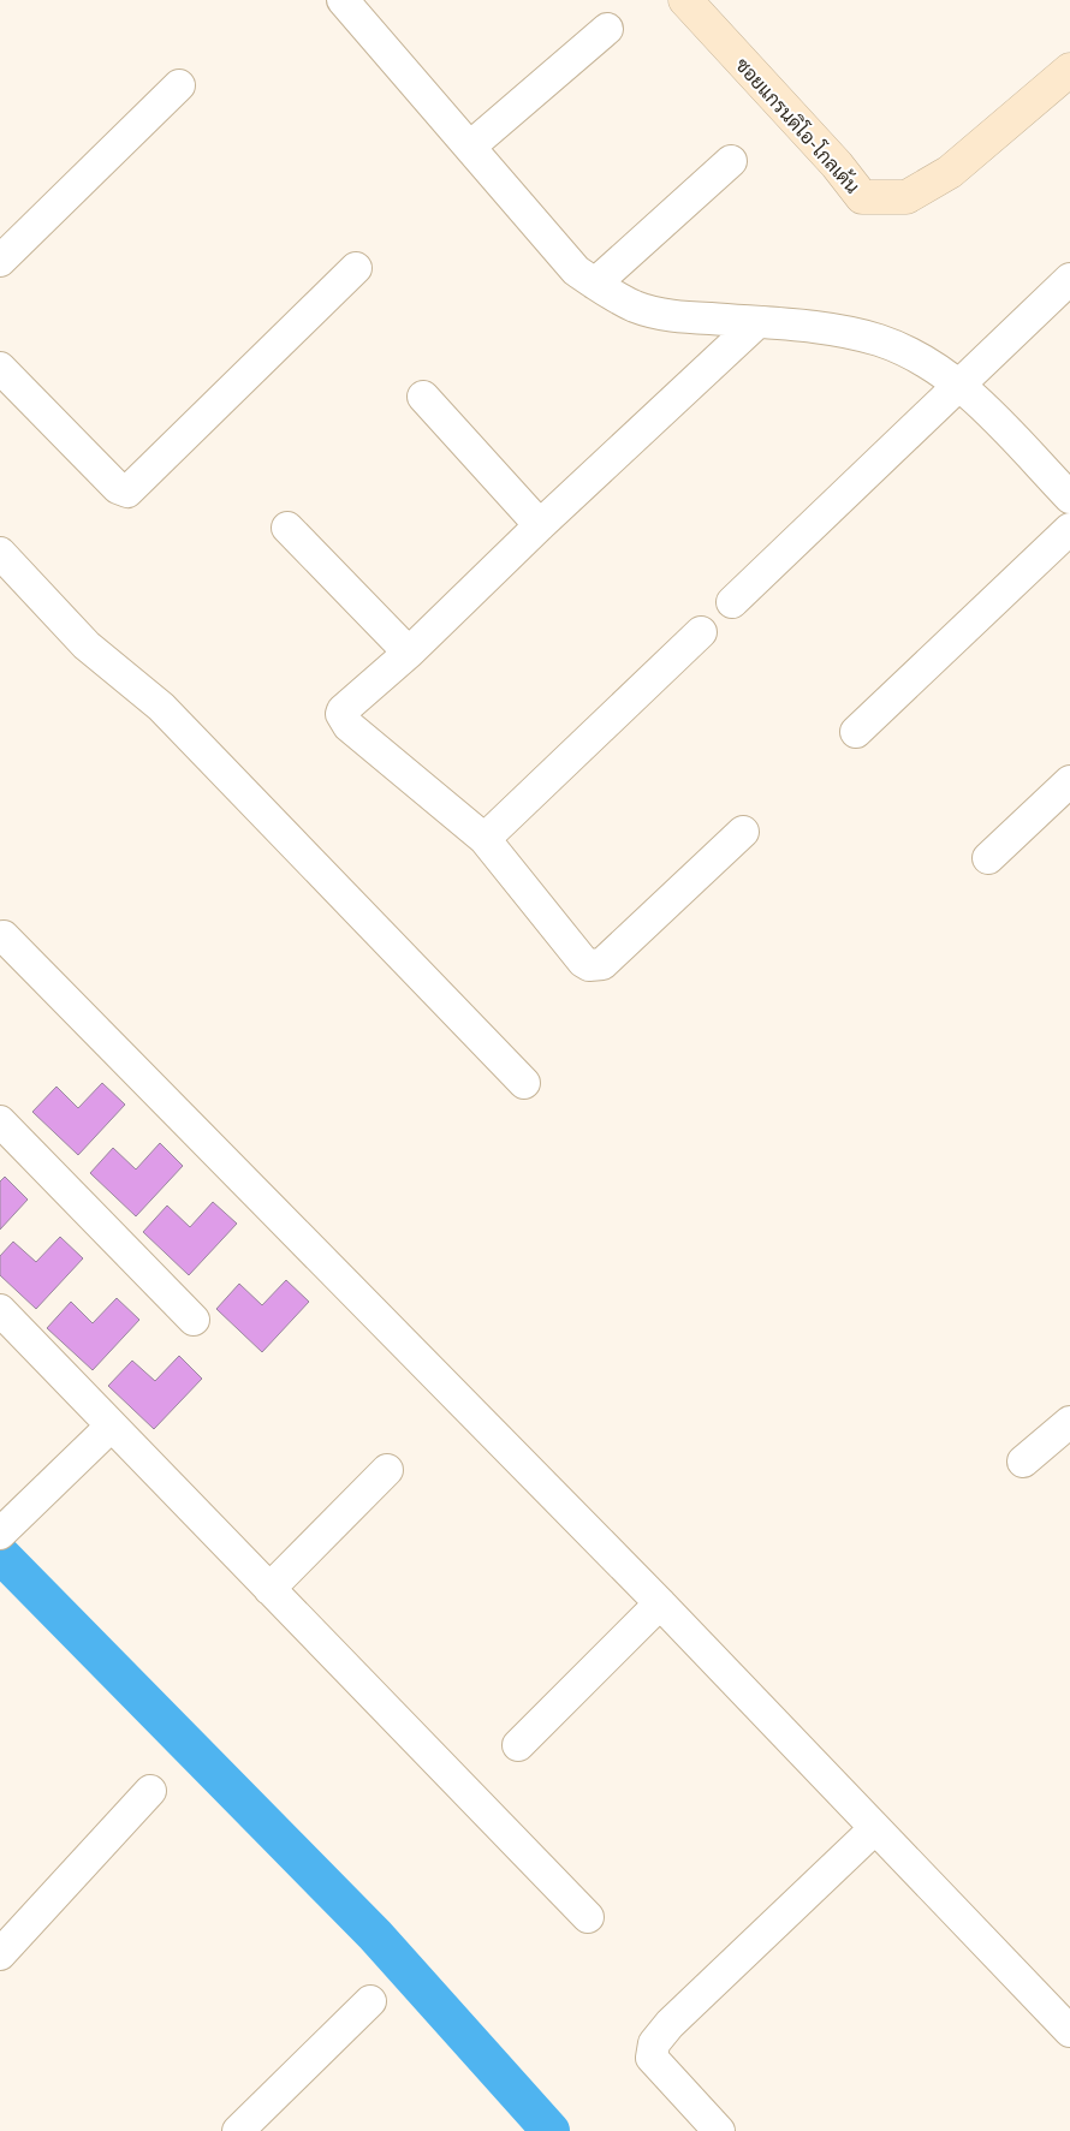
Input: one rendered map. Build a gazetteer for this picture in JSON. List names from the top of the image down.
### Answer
{
  "streets": {
    "street": ["ซอยแกรนดิโอ-โกลเด้น"]
  }
}
